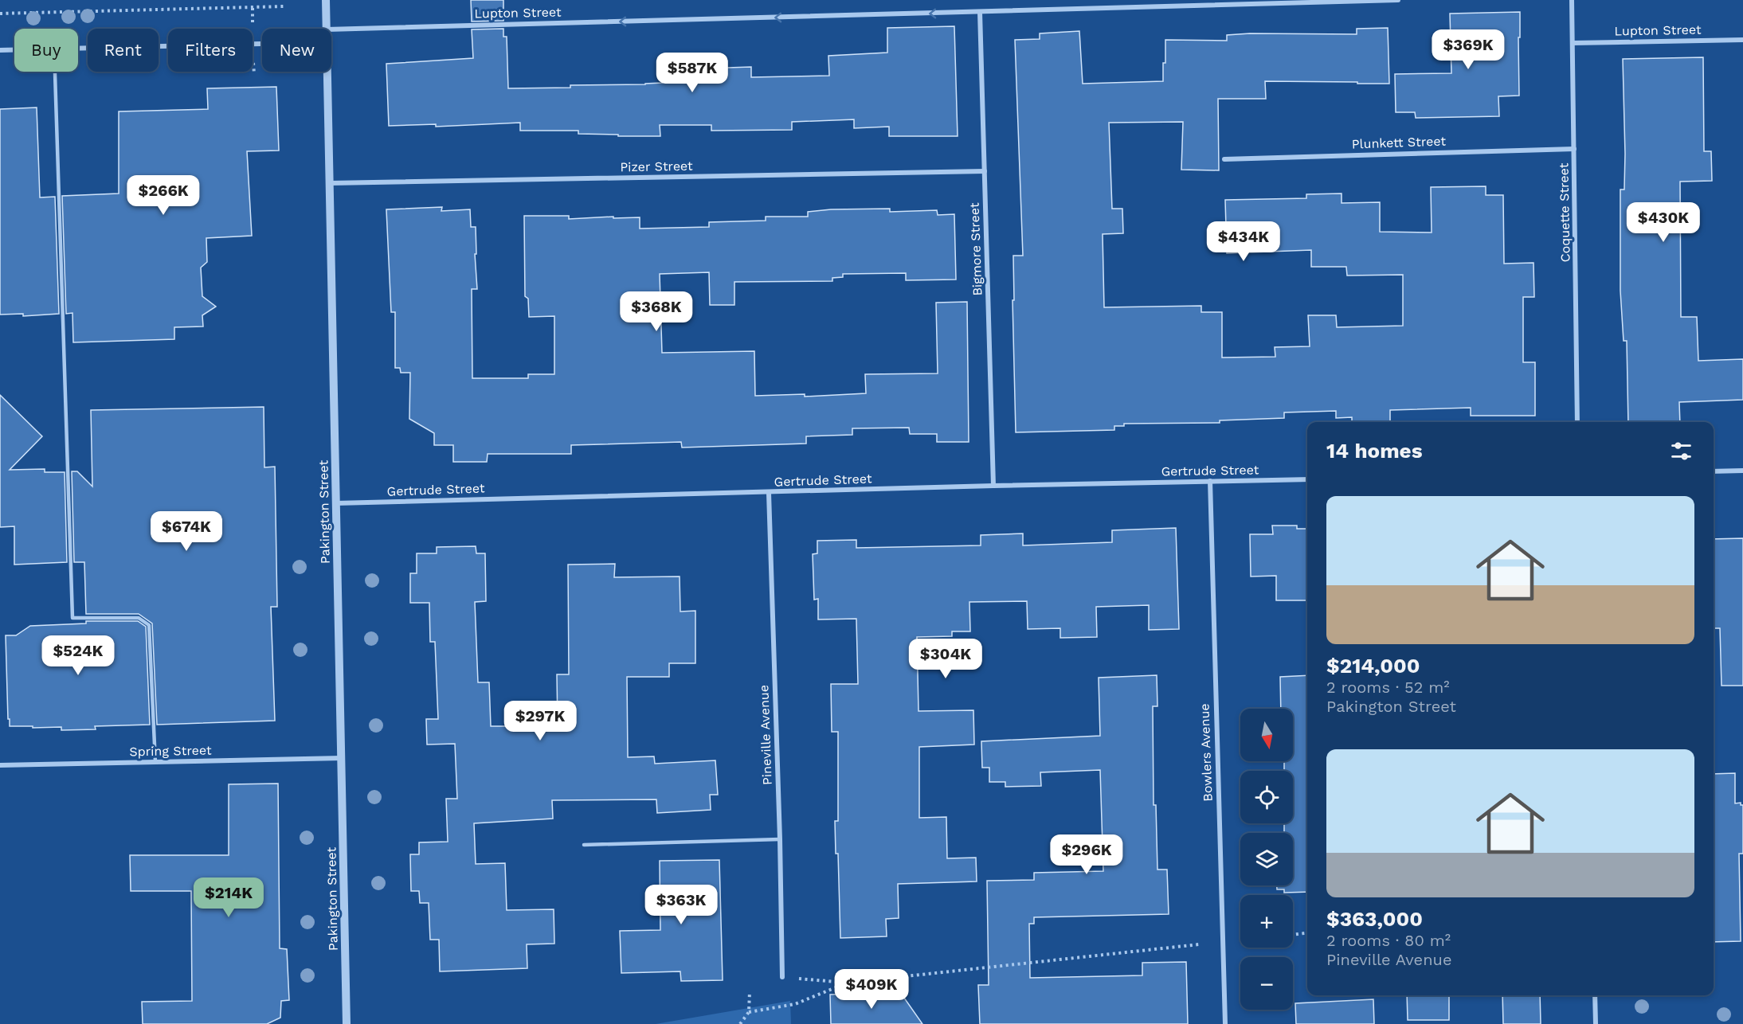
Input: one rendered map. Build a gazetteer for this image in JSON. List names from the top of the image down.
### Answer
{
  "streets": {
    "street": [
      "Lupton Street",
      "Plunkett Street",
      "Pizer Street",
      "Coquette Street",
      "Bigmore Street",
      "Gertrude Street",
      "Pakington Street",
      "Pineville Avenue",
      "Spring Street",
      "Bowlers Avenue"
    ]
  },
  "crossings": [
    ["Lupton Street", "Coquette Street"],
    ["Lupton Street", "Bigmore Street"],
    ["Plunkett Street", "Coquette Street"],
    ["Pizer Street", "Bigmore Street"],
    ["Pizer Street", "Pakington Street"],
    ["Bigmore Street", "Gertrude Street"],
    ["Gertrude Street", "Pakington Street"],
    ["Gertrude Street", "Pineville Avenue"],
    ["Gertrude Street", "Bowlers Avenue"],
    ["Pakington Street", "Spring Street"]
  ],
  "one_way": ["Lupton Street"],
  "north": "bottom",
  "page": {
    "chip": [
      "Buy",
      "Rent",
      "Filters",
      "New"
    ],
    "price": [
      "$369K",
      "$587K",
      "$266K",
      "$430K",
      "$434K",
      "$368K",
      "$674K",
      "$524K",
      "$304K",
      "$297K",
      "$296K",
      "$214K",
      "$363K",
      "$409K"
    ],
    "heading": "14 homes",
    "list": [
      {
        "name": "$214,000",
        "note": "2 rooms · 52 m² · Pakington Street"
      },
      {
        "name": "$363,000",
        "note": "2 rooms · 80 m² · Pineville Avenue"
      }
    ],
    "map_buttons": ["+", "−"]
  }
}
